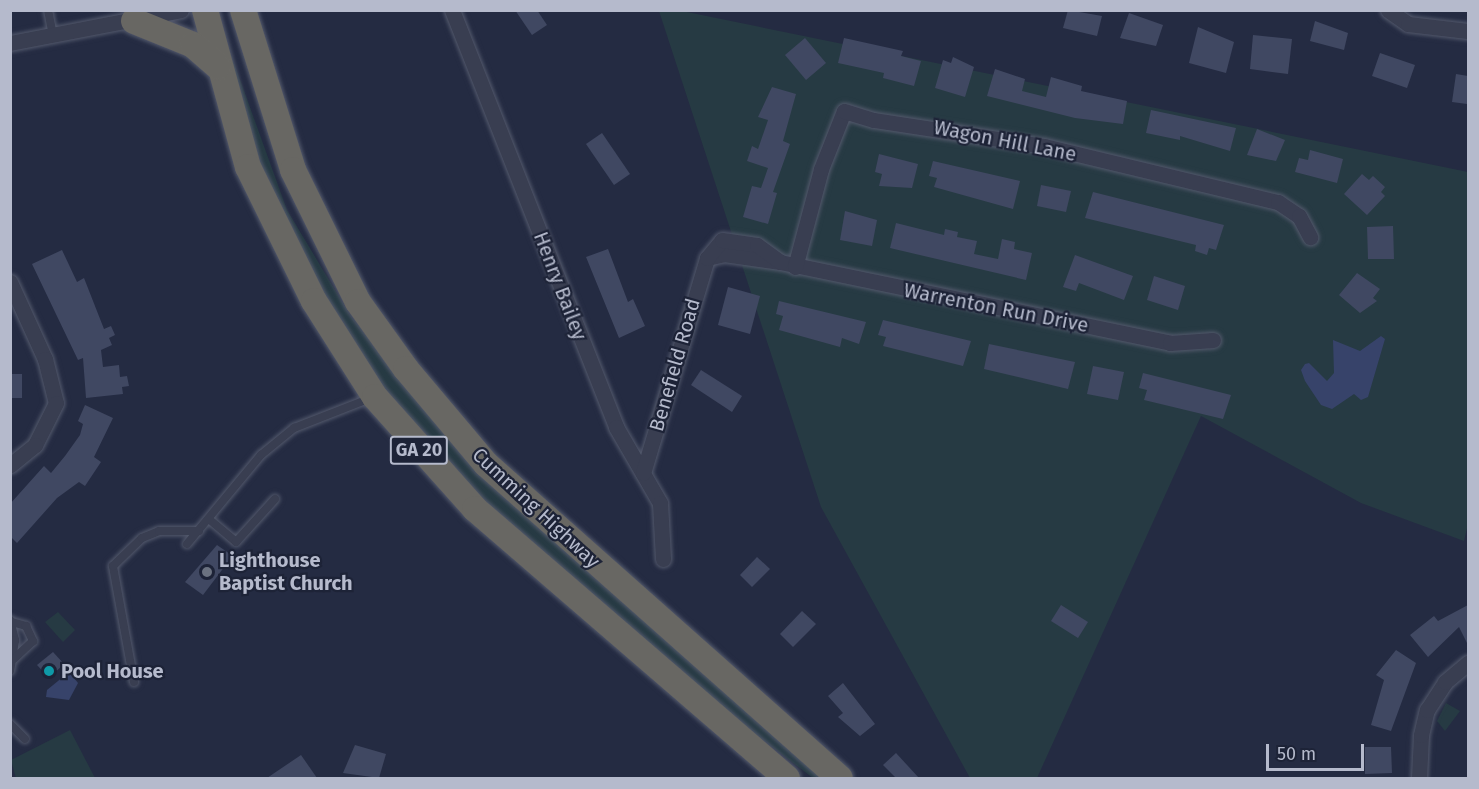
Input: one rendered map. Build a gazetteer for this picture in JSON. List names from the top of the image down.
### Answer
{
  "streets": {
    "highway": ["GA 20", "Cumming Highway"],
    "street": [
      "Wagon Hill Lane",
      "Henry Bailey",
      "Warrenton Run Drive",
      "Benefield Road"
    ]
  },
  "crossings": [
    ["Wagon Hill Lane", "Warrenton Run Drive"],
    ["Henry Bailey", "Benefield Road"],
    ["Warrenton Run Drive", "Benefield Road"]
  ],
  "places": ["Lighthouse Baptist Church", "Pool House"],
  "scale_bar": "50 m"
}
